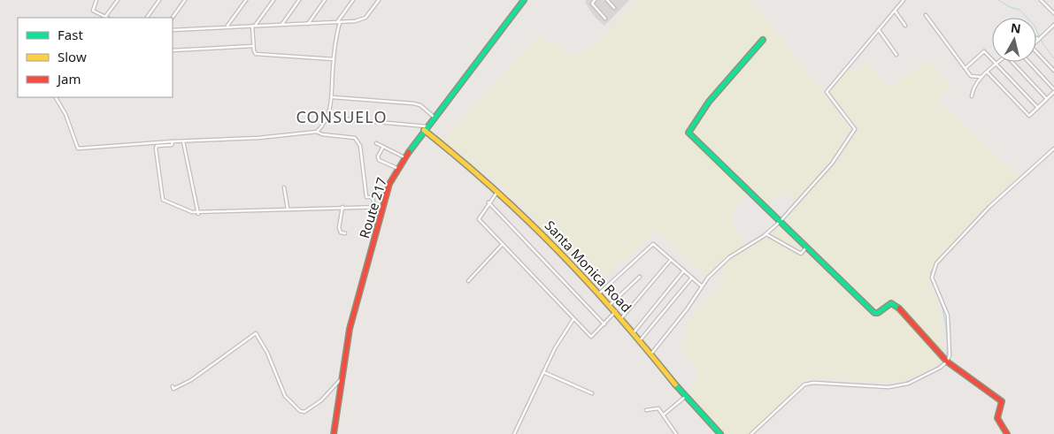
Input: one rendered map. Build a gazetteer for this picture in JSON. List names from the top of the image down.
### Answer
{
  "streets": {
    "street": ["Route 217", "Santa Monica Road"]
  },
  "crossings": [
    ["Route 217", "Santa Monica Road"]
  ],
  "districts": ["CONSUELO"],
  "legend": ["Fast", "Slow", "Jam"],
  "north": "top"
}
